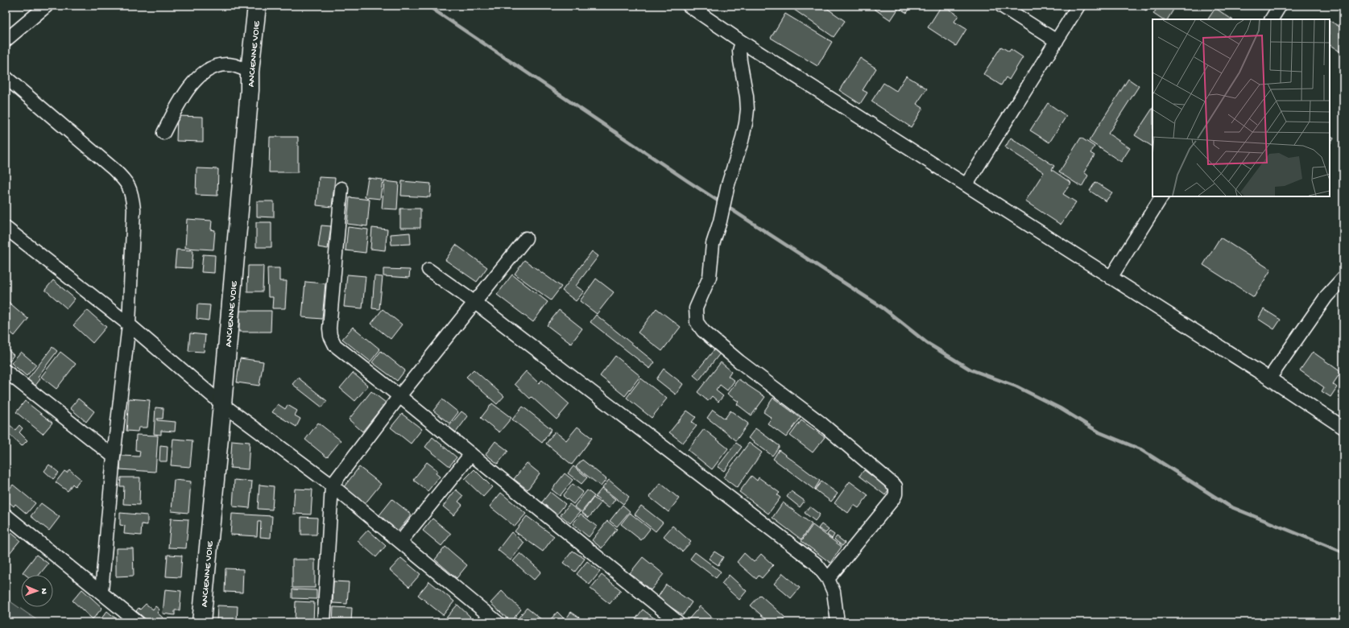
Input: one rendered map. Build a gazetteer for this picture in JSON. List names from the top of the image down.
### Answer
{
  "streets": {
    "main road": ["ANCIENNE VOIE"]
  },
  "north": "right"
}
